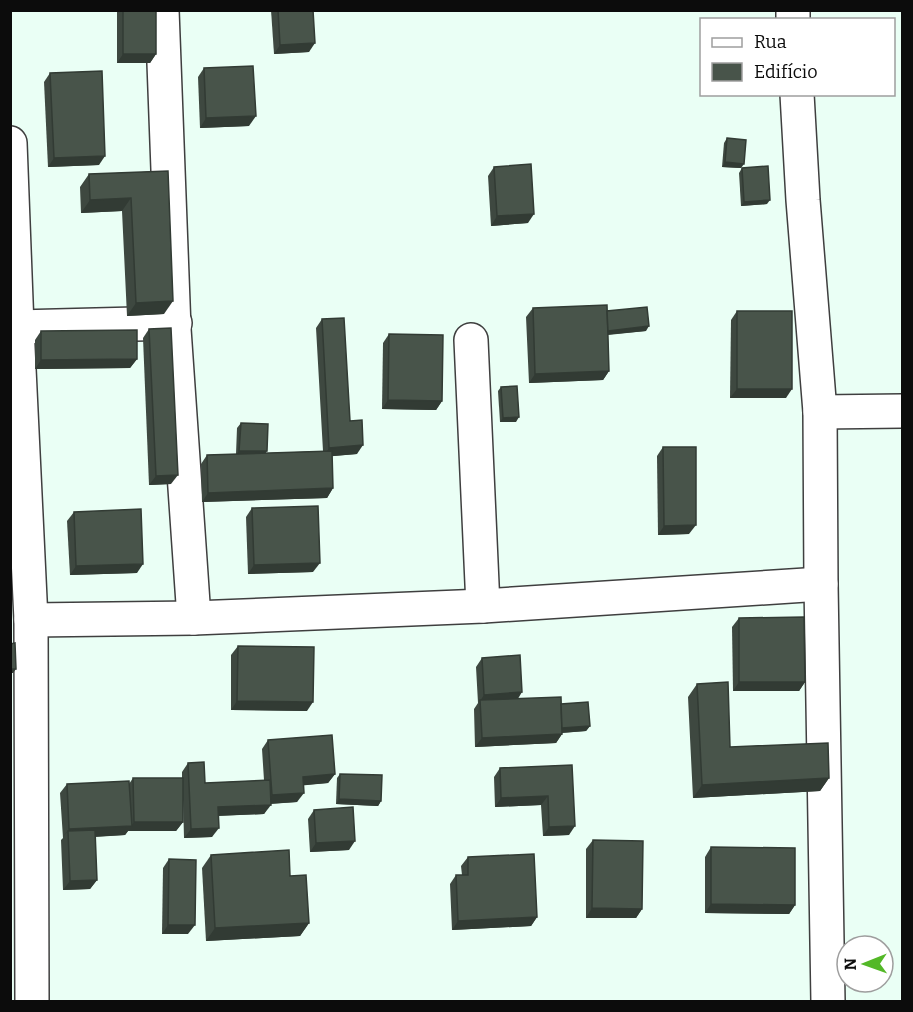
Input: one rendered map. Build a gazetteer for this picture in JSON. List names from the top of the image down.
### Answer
{
  "legend": ["Rua", "Edifício"],
  "north": "left"
}
